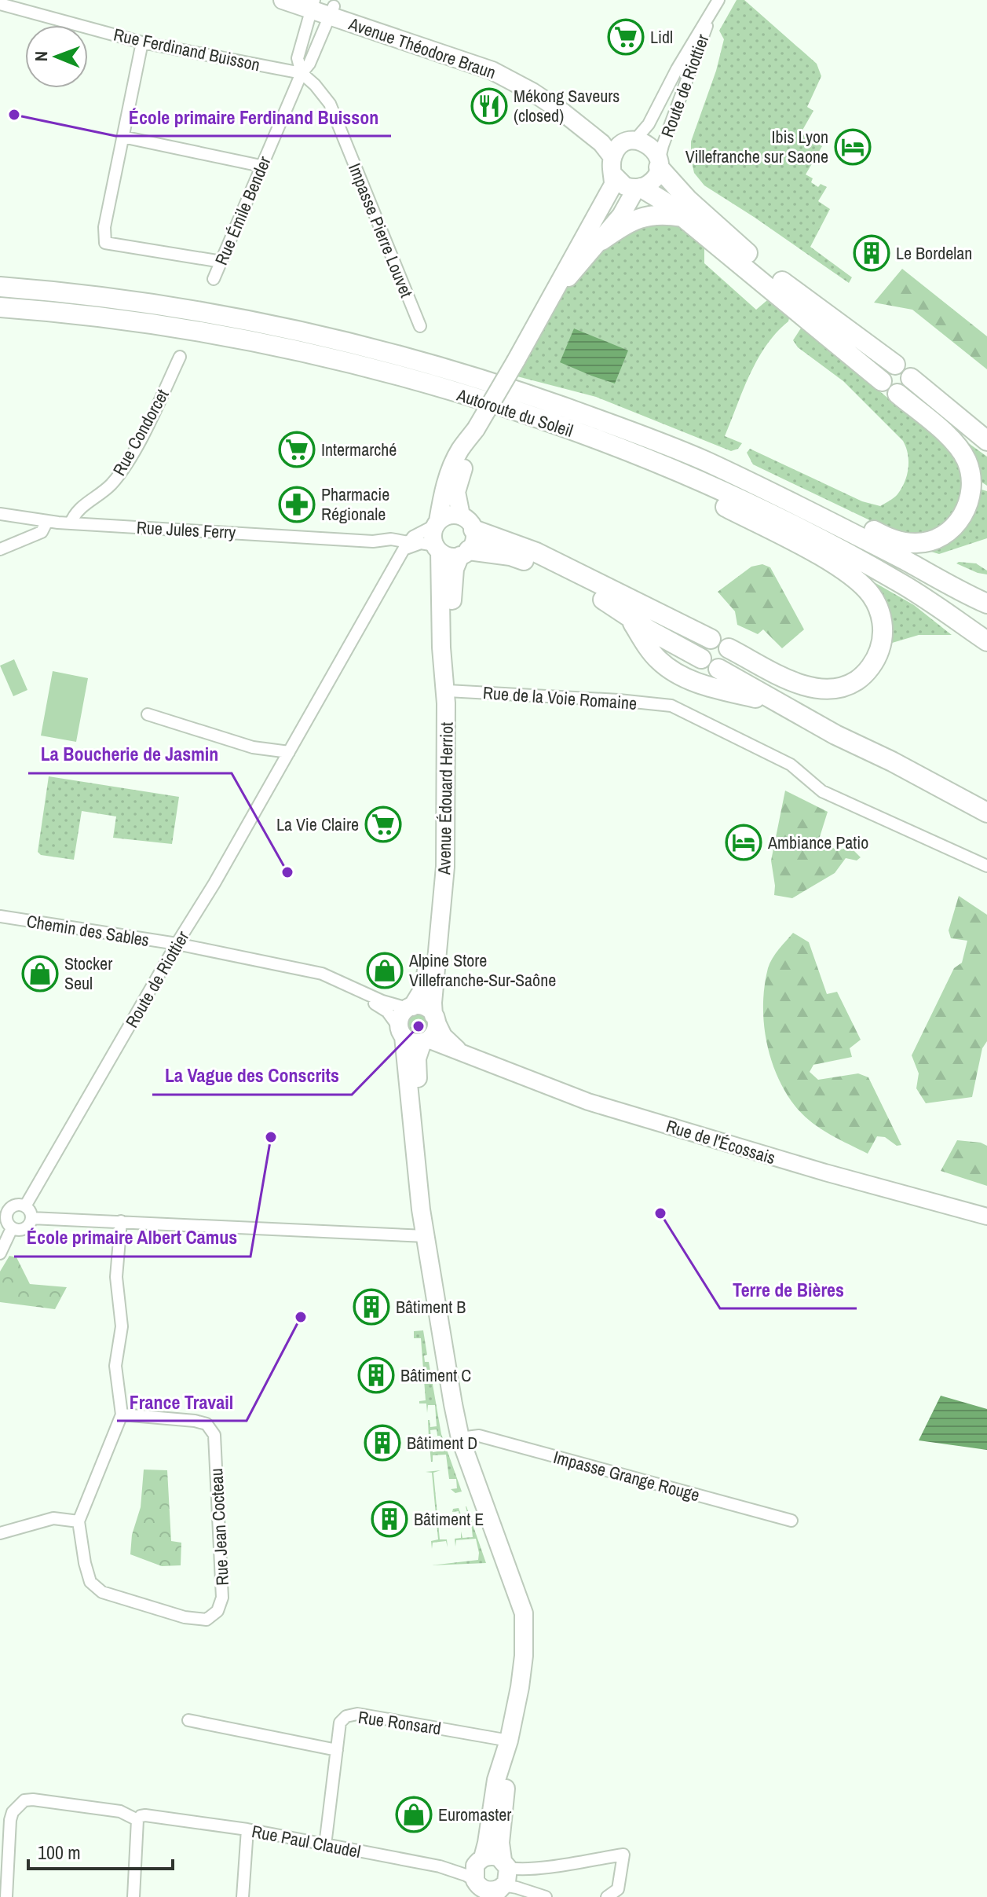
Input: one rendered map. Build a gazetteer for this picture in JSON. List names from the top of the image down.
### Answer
{
  "streets": {
    "highway": ["Autoroute du Soleil"],
    "main road": ["Avenue Théodore Braun", "Avenue Édouard Herriot", "Rue de l'Écossais"],
    "street": [
      "Rue Ferdinand Buisson",
      "Route de Riottier",
      "Rue Émile Bender",
      "Impasse Pierre Louvet",
      "Rue Condorcet",
      "Rue Jules Ferry",
      "Rue de la Voie Romaine",
      "Chemin des Sables",
      "Impasse Grange Rouge",
      "Rue Jean Cocteau",
      "Rue Ronsard",
      "Rue Paul Claudel"
    ]
  },
  "crossings": [
    ["Avenue Théodore Braun", "Route de Riottier"],
    ["Avenue Théodore Braun", "Rue Émile Bender"],
    ["Rue Ferdinand Buisson", "Rue Émile Bender"],
    ["Rue Ferdinand Buisson", "Impasse Pierre Louvet"],
    ["Route de Riottier", "Rue Jules Ferry"],
    ["Route de Riottier", "Avenue Édouard Herriot"],
    ["Route de Riottier", "Chemin des Sables"],
    ["Rue Émile Bender", "Impasse Pierre Louvet"],
    ["Rue Condorcet", "Rue Jules Ferry"],
    ["Rue de la Voie Romaine", "Avenue Édouard Herriot"],
    ["Avenue Édouard Herriot", "Rue de l'Écossais"],
    ["Rue Ronsard", "Rue Paul Claudel"]
  ],
  "places": {
    "supermarket": ["Lidl", "Intermarché", "La Vie Claire"],
    "restaurant": ["Mékong Saveurs (closed)"],
    "other": [
      "École primaire Ferdinand Buisson",
      "La Boucherie de Jasmin",
      "La Vague des Conscrits",
      "École primaire Albert Camus",
      "Terre de Bières",
      "France Travail"
    ],
    "hotel": ["Ibis Lyon Villefranche sur Saone", "Ambiance Patio"],
    "building": [
      "Le Bordelan",
      "Bâtiment B",
      "Bâtiment C",
      "Bâtiment D",
      "Bâtiment E"
    ],
    "pharmacy": ["Pharmacie Régionale"],
    "shop": ["Alpine Store Villefranche-Sur-Saône", "Stocker Seul", "Euromaster"]
  },
  "scale_bar": "100 m",
  "north": "left"
}
